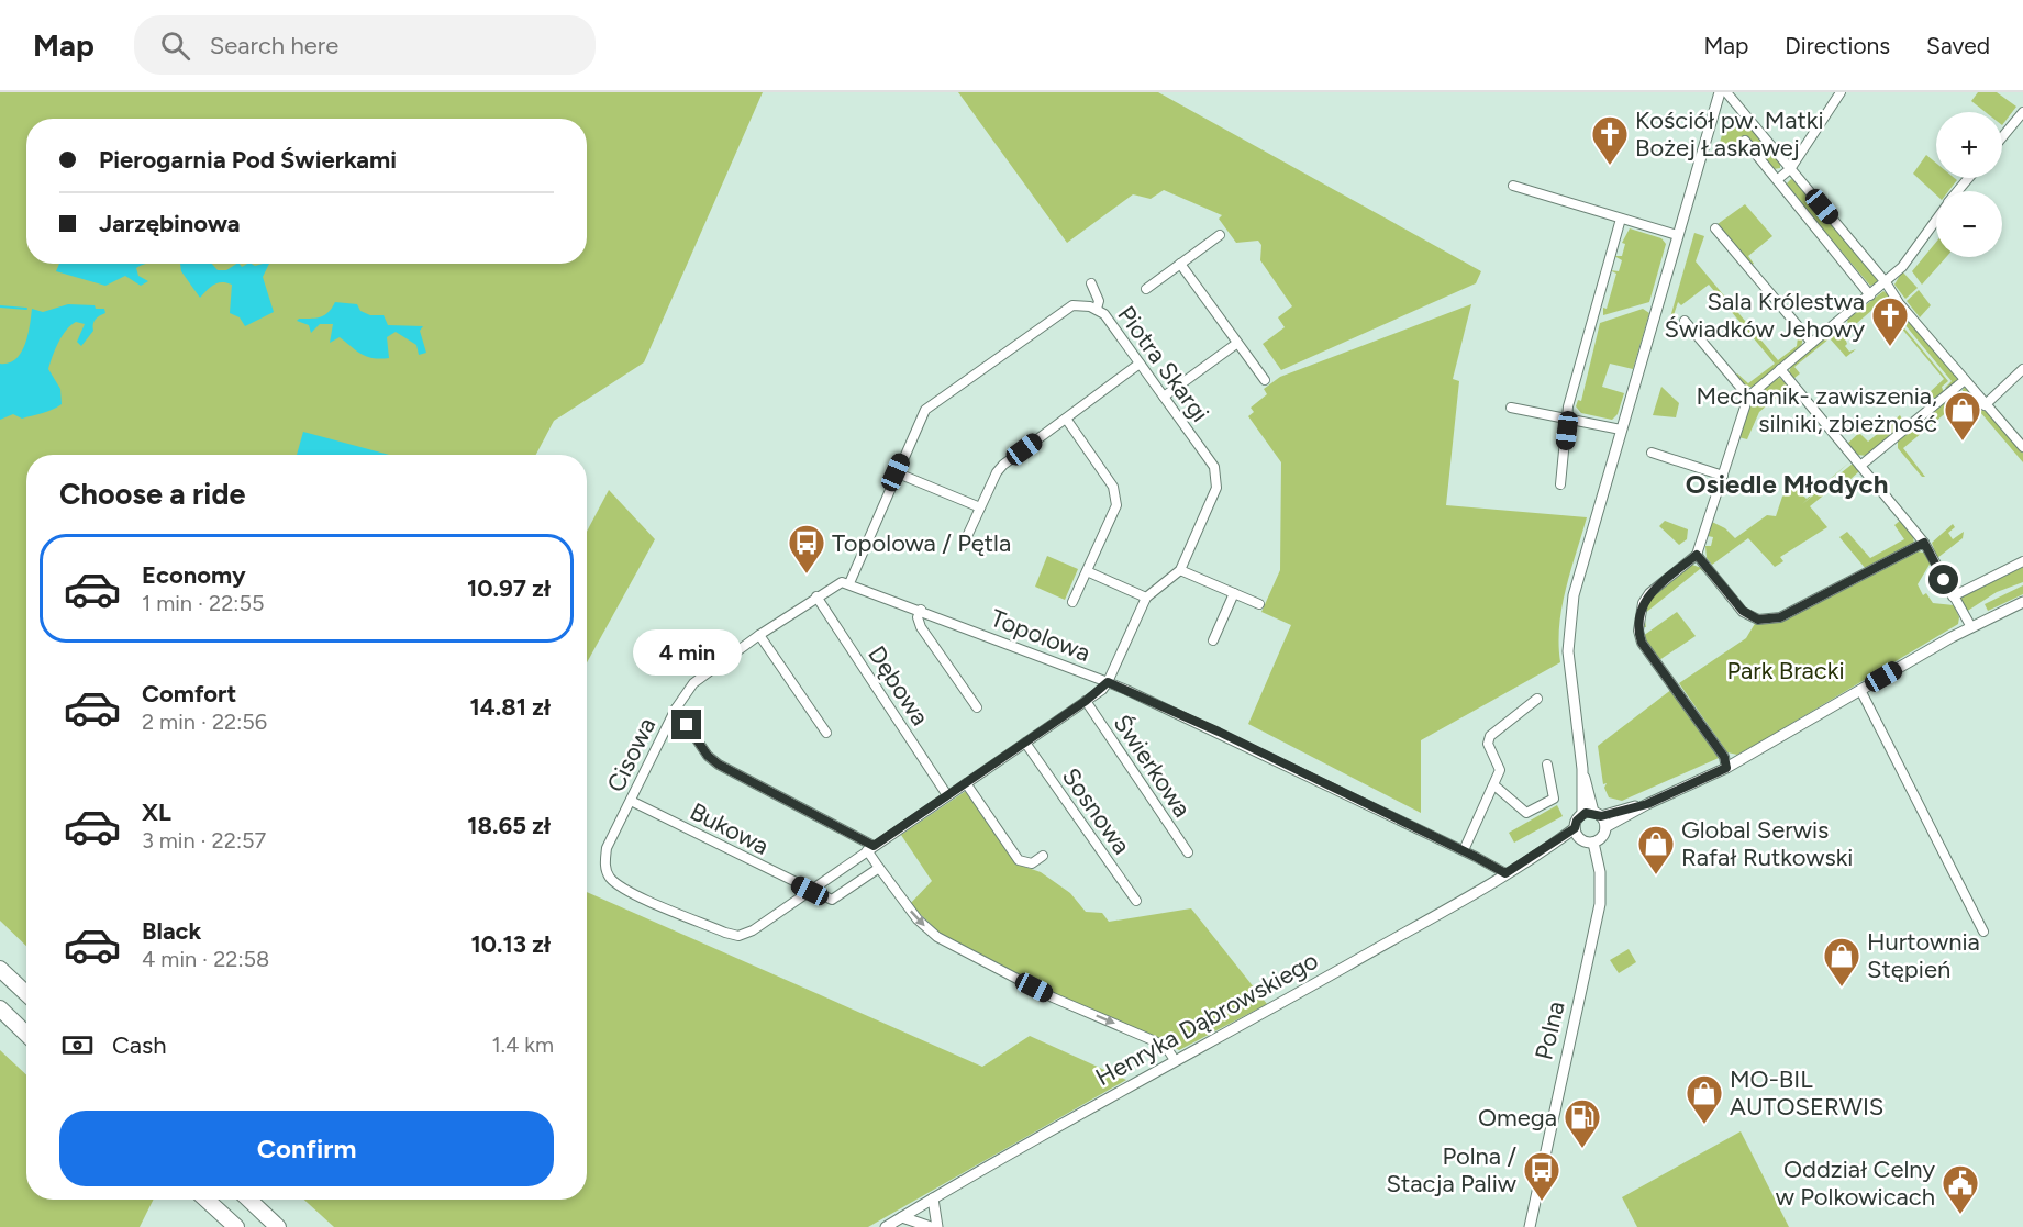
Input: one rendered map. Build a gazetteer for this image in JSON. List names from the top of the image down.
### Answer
{
  "streets": {
    "street": [
      "Piotra Skargi",
      "Topolowa",
      "Dębowa",
      "Cisowa",
      "Świerkowa",
      "Sosnowa",
      "Bukowa",
      "Henryka Dąbrowskiego",
      "Polna"
    ]
  },
  "crossings": [
    ["Piotra Skargi", "Topolowa"],
    ["Piotra Skargi", "Cisowa"],
    ["Topolowa", "Cisowa"],
    ["Topolowa", "Henryka Dąbrowskiego"],
    ["Dębowa", "Cisowa"],
    ["Cisowa", "Bukowa"],
    ["Henryka Dąbrowskiego", "Polna"]
  ],
  "districts": ["Osiedle Młodych"],
  "parks": ["Park Bracki"],
  "places": {
    "church": ["Kościół pw. Matki Bożej Łaskawej", "Sala Królestwa Świadków Jehowy"],
    "shop": [
      "Mechanik- zawiszenia, silniki, zbieżność",
      "Global Serwis Rafał Rutkowski",
      "Hurtownia Stępień",
      "MO-BIL AUTOSERWIS"
    ],
    "bus stop": ["Topolowa / Pętla", "Polna / Stacja Paliw"],
    "fuel station": ["Omega"],
    "public building": ["Oddział Celny w Polkowicach"]
  },
  "page": {
    "header": "Map",
    "search": "Search here",
    "nav": ["Map", "Directions", "Saved"],
    "map_buttons": ["+", "−"],
    "banner": ["Pierogarnia Pod Świerkami", "Jarzębinowa"],
    "heading": "Choose a ride",
    "list": [
      {
        "name": "Economy",
        "note": "1 min · 22:55",
        "value": "10.97 zł"
      },
      {
        "name": "Comfort",
        "note": "2 min · 22:56",
        "value": "14.81 zł"
      },
      {
        "name": "XL",
        "note": "3 min · 22:57",
        "value": "18.65 zł"
      },
      {
        "name": "Black",
        "note": "4 min · 22:58",
        "value": "10.13 zł"
      }
    ],
    "bubble": "4 min",
    "pay": ["Cash", "1.4 km"],
    "buttons": "Confirm"
  }
}
